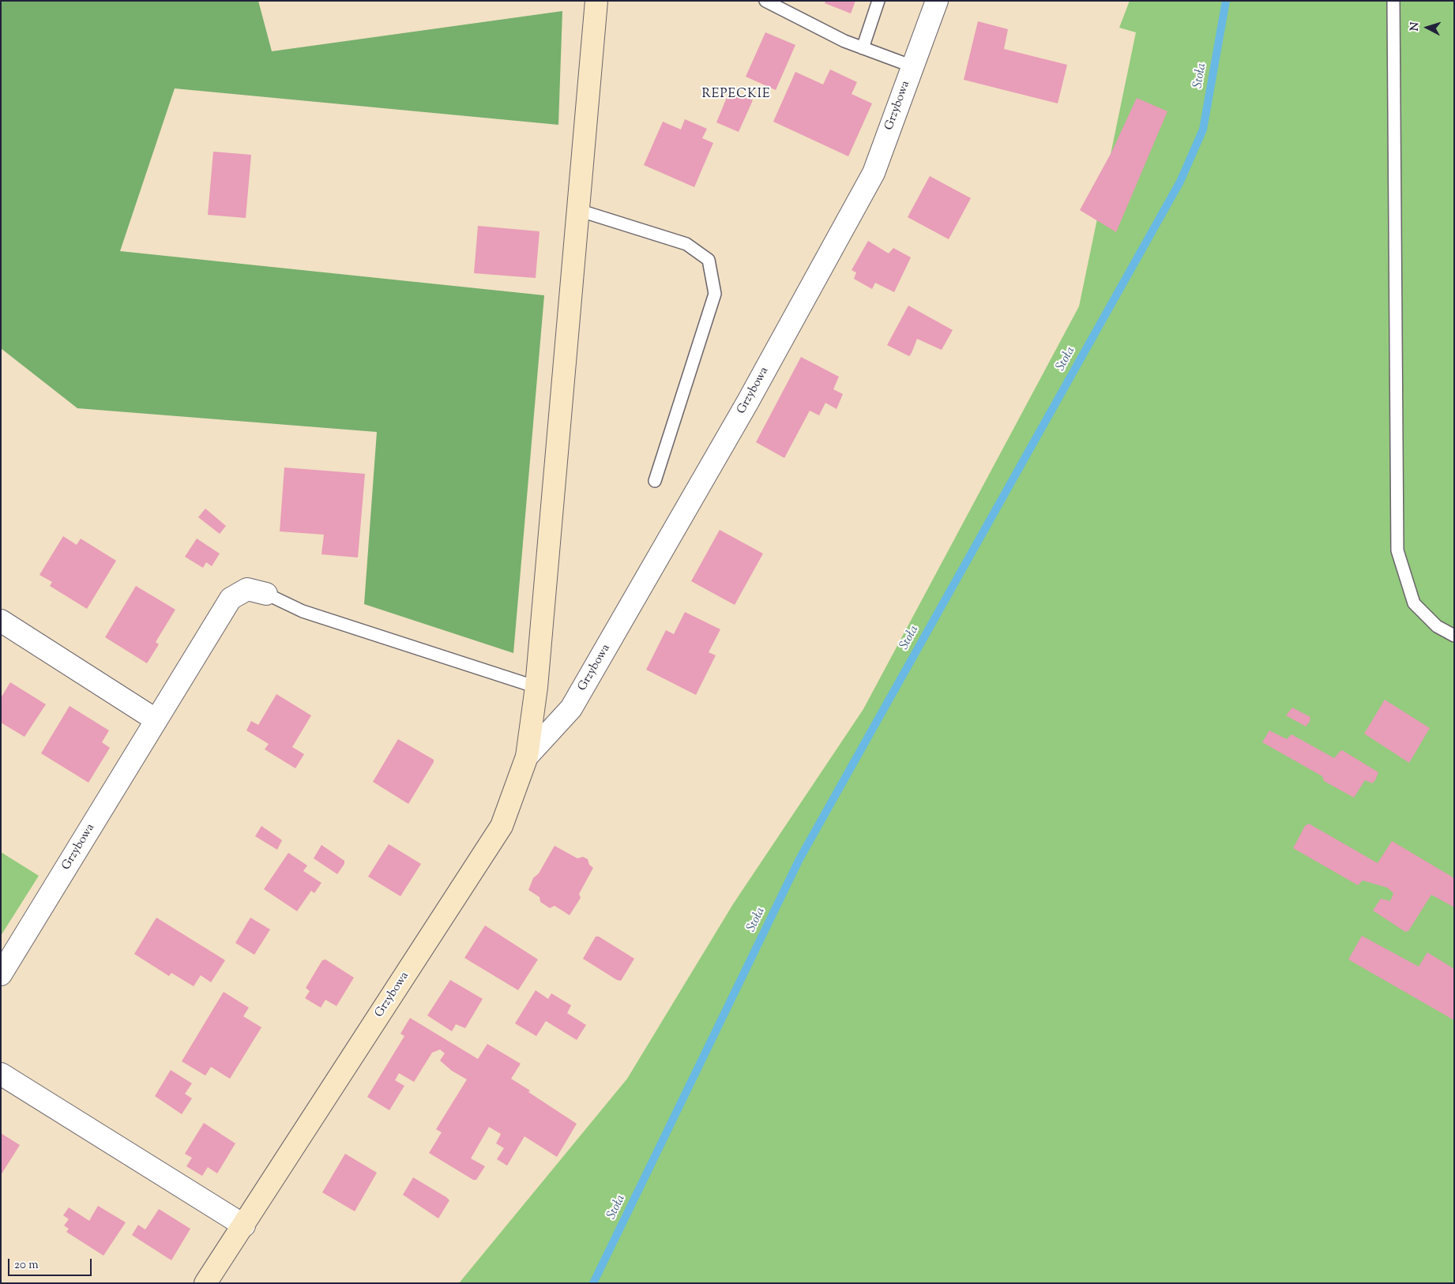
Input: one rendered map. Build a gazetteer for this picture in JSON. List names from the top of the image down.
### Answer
{
  "streets": {
    "street": ["Grzybowa"]
  },
  "districts": ["REPECKIE"],
  "water": ["Stoła"],
  "scale_bar": "20 m",
  "north": "left"
}
